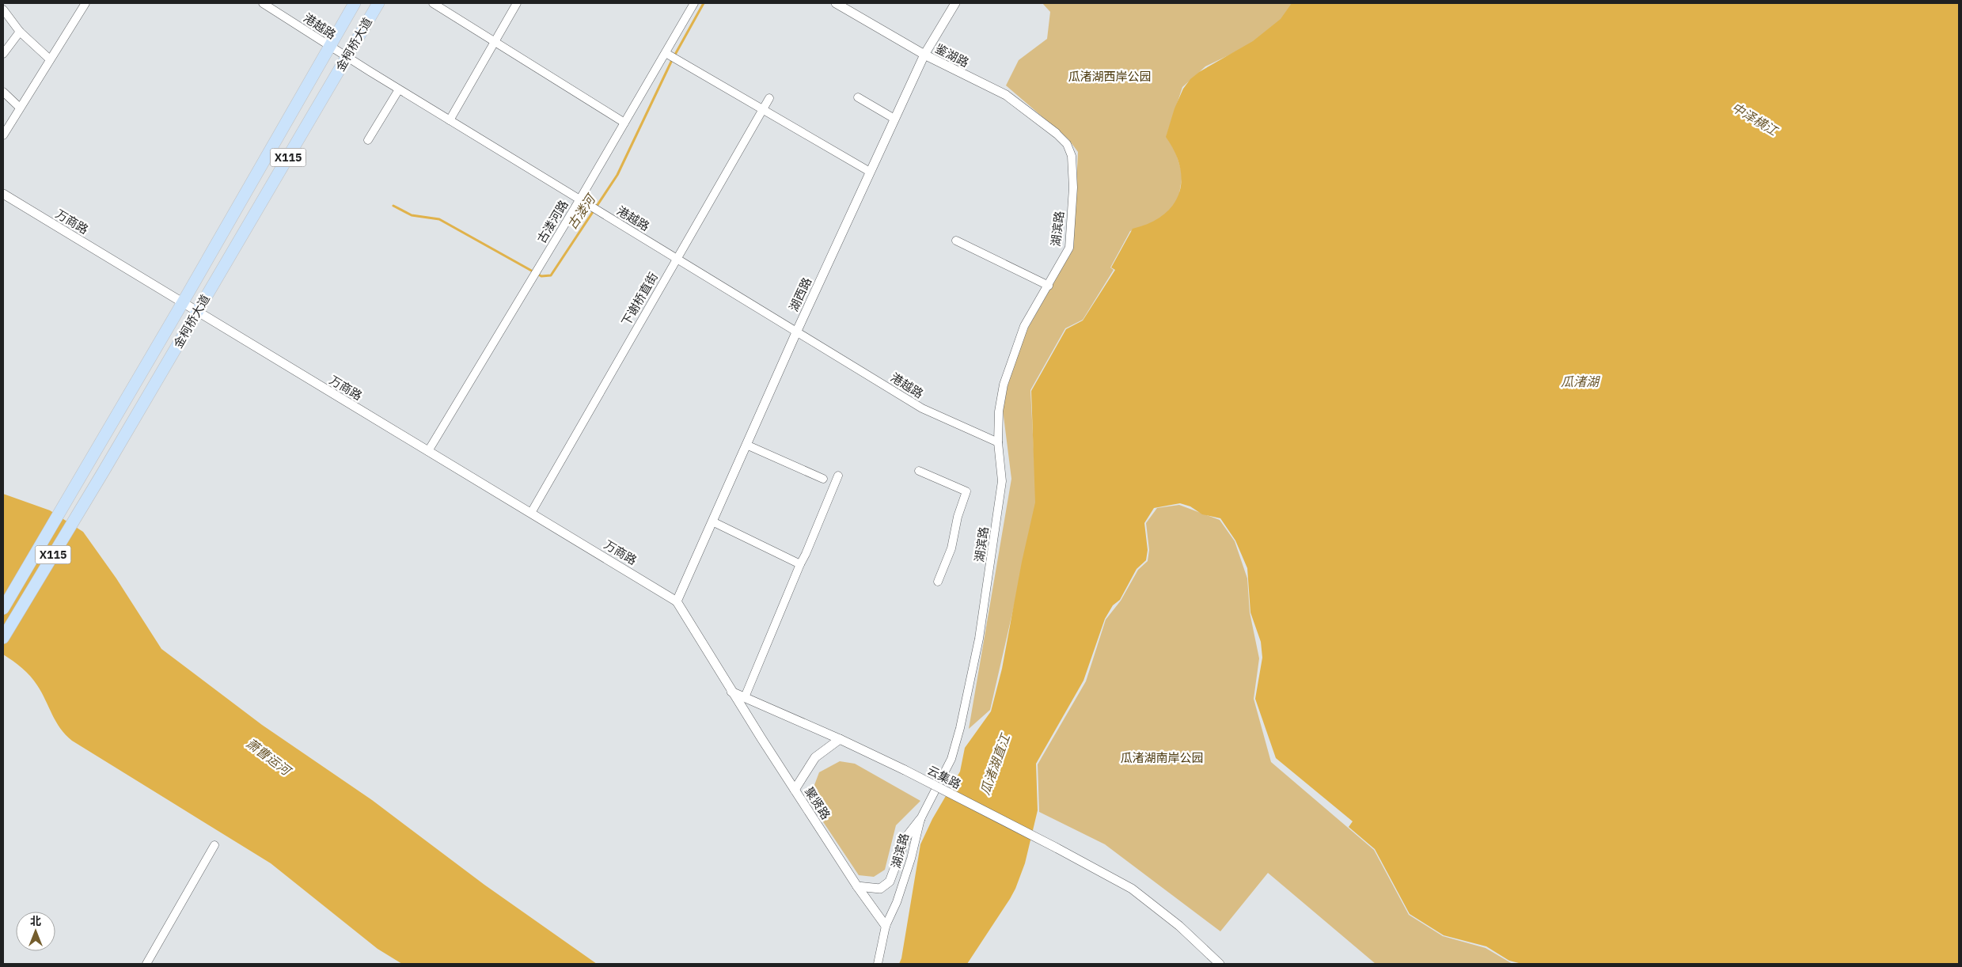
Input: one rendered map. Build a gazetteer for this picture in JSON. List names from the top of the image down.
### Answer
{
  "streets": {
    "main road": ["金柯桥大道", "X115"],
    "street": [
      "港越路",
      "鉴湖路",
      "万商路",
      "古溇河路",
      "湖滨路",
      "湖西路",
      "下谢桥直街",
      "云集路",
      "聚贤路"
    ]
  },
  "crossings": [
    ["港越路", "金柯桥大道"],
    ["港越路", "古溇河路"],
    ["港越路", "湖滨路"],
    ["港越路", "湖西路"],
    ["港越路", "下谢桥直街"],
    ["金柯桥大道", "万商路"],
    ["鉴湖路", "湖滨路"],
    ["鉴湖路", "湖西路"],
    ["万商路", "古溇河路"],
    ["万商路", "湖西路"],
    ["万商路", "下谢桥直街"],
    ["湖滨路", "聚贤路"],
    ["云集路", "聚贤路"]
  ],
  "water": [
    "中泽横江",
    "古溇河",
    "瓜渚湖",
    "萧曹运河",
    "瓜渚湖直江"
  ],
  "parks": ["瓜渚湖西岸公园", "瓜渚湖南岸公园"],
  "north": "top"
}
